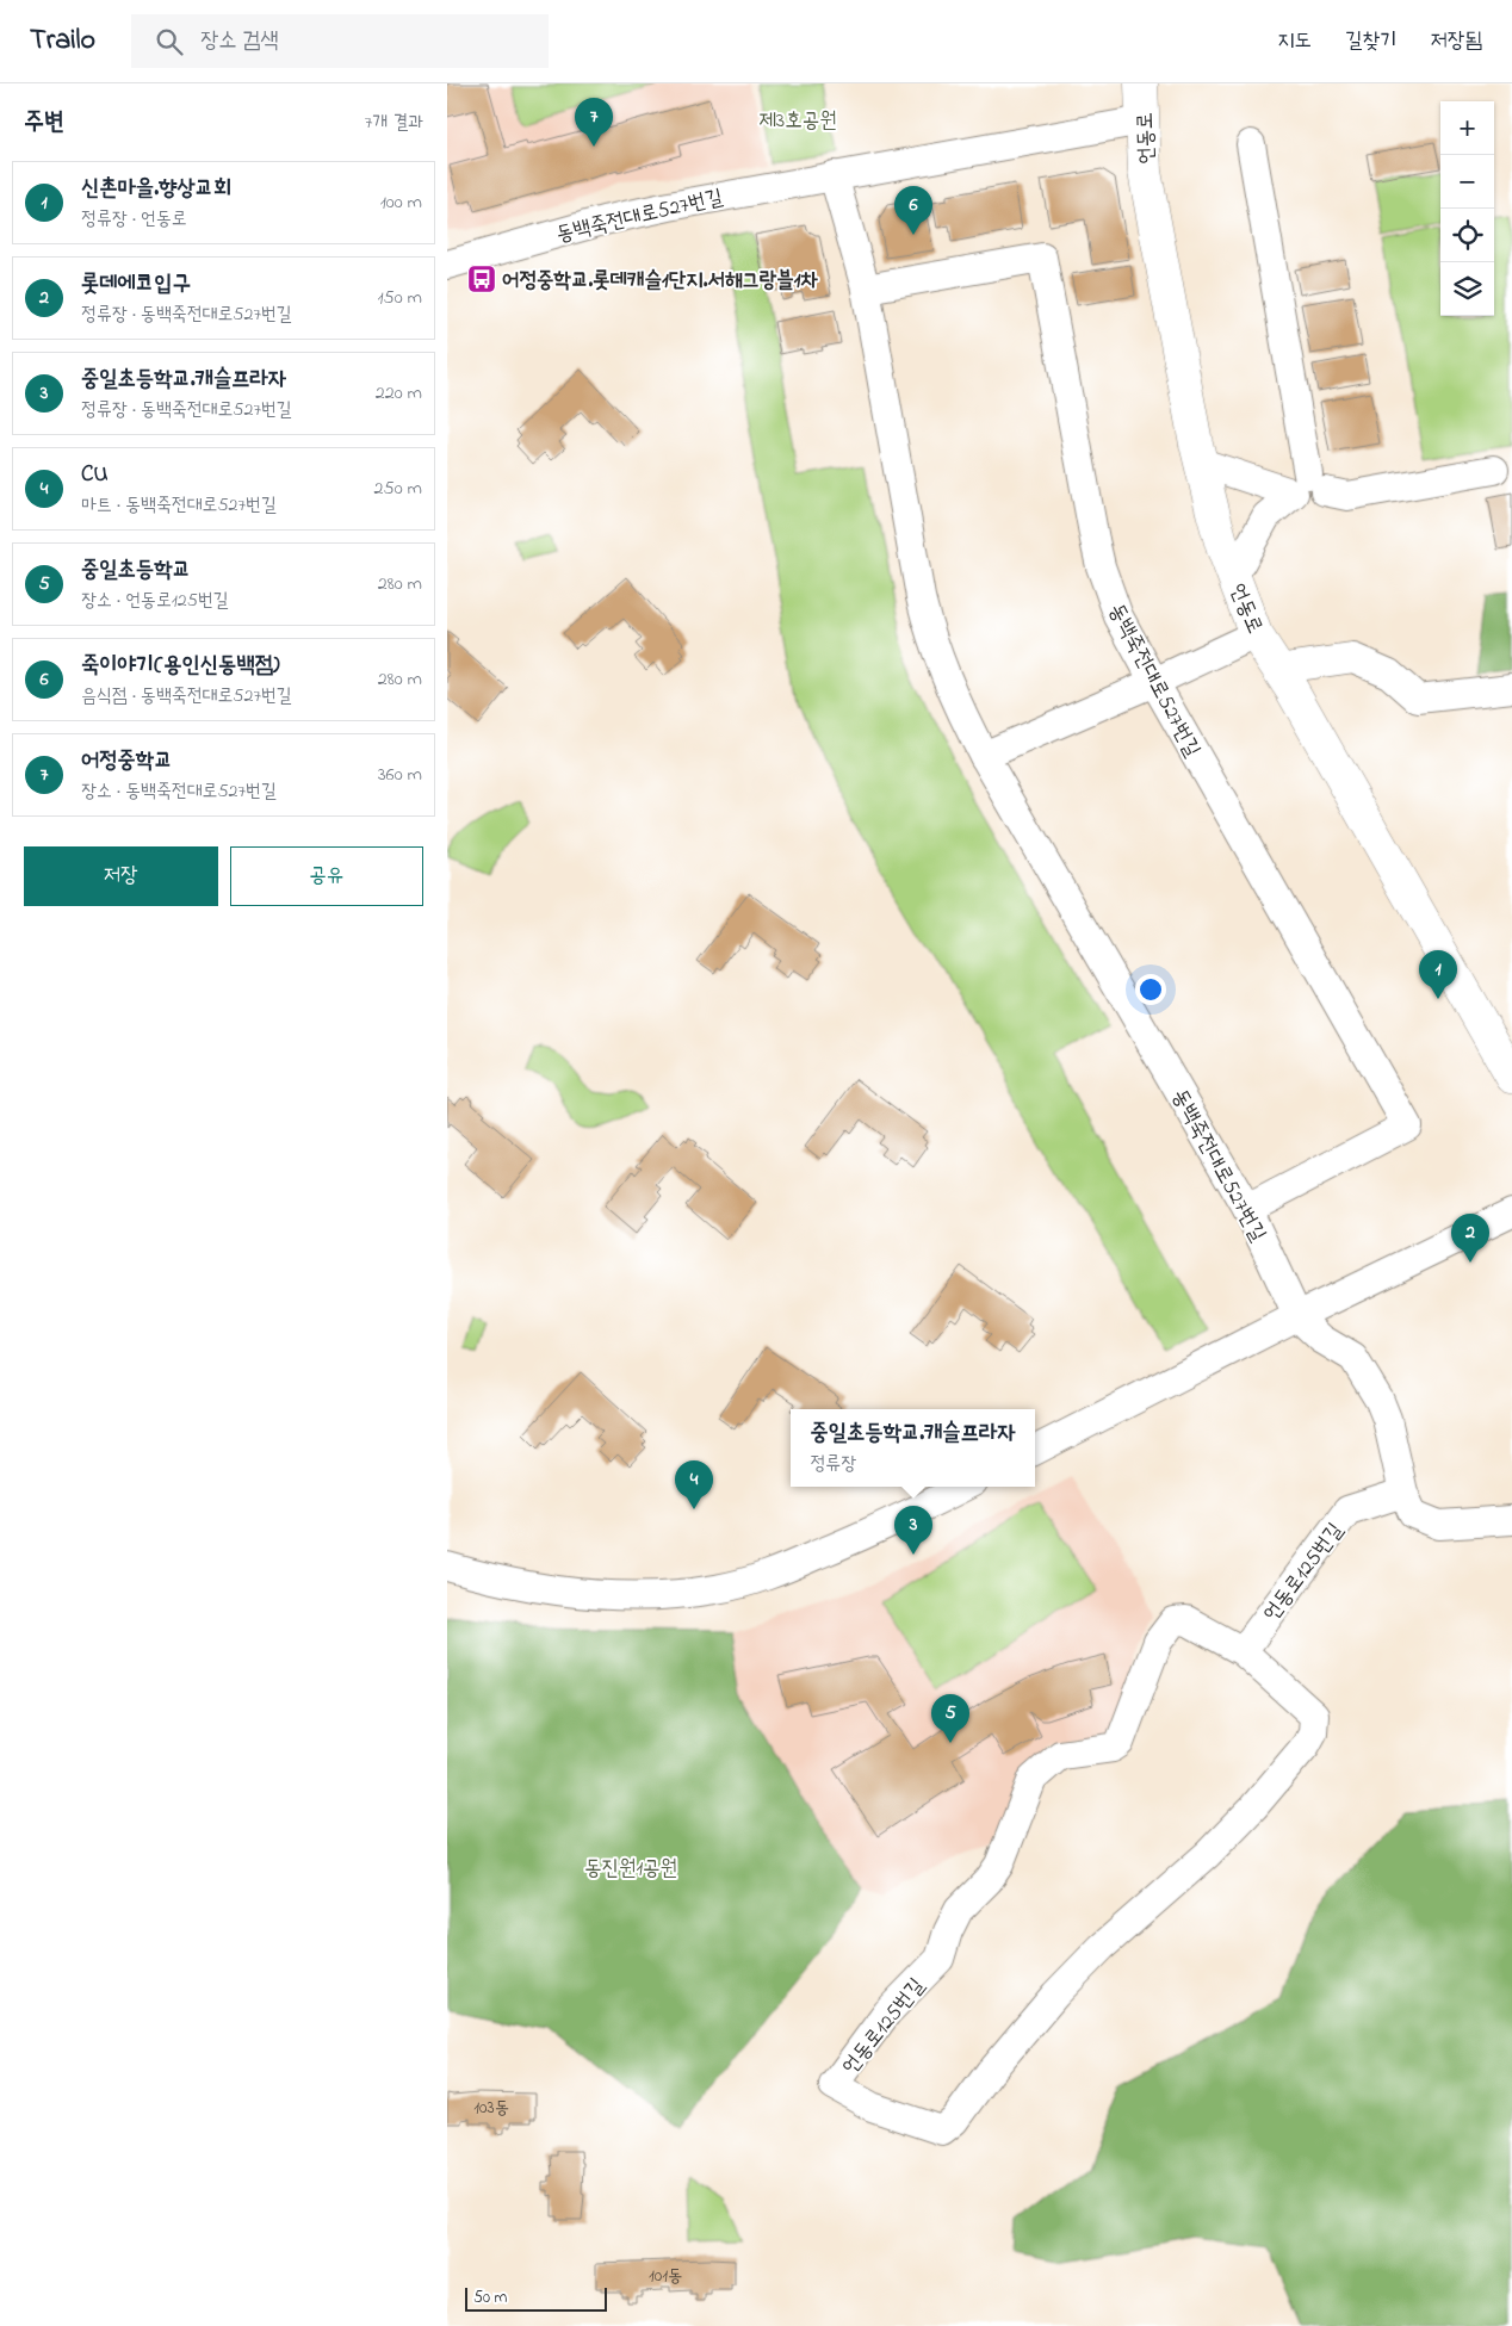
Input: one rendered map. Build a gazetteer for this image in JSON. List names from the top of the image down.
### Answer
{
  "streets": {
    "main road": ["언동로"],
    "street": ["동백죽전대로527번길", "언동로125번길"]
  },
  "crossings": [
    ["언동로", "동백죽전대로527번길"]
  ],
  "parks": ["제3호공원", "동진원1공원"],
  "places": {
    "bus stop": ["어정중학교.롯데캐슬1단지.서해그랑블1차"]
  },
  "house_numbers": ["103동", "101동"],
  "scale_bar": "50 m",
  "page": {
    "header": "Trailo",
    "search": "장소 검색",
    "nav": ["지도", "길찾기", "저장됨"],
    "heading": ["주변", "7개 결과"],
    "pins": [
      "7",
      "6",
      "1",
      "2",
      "4",
      "3",
      "5"
    ],
    "map_buttons": ["+", "−"],
    "list": [
      {
        "mark": "1",
        "name": "신촌마을.향상교회",
        "note": "정류장 · 언동로",
        "value": "100 m"
      },
      {
        "mark": "2",
        "name": "롯데에코입구",
        "note": "정류장 · 동백죽전대로527번길",
        "value": "150 m"
      },
      {
        "mark": "3",
        "name": "중일초등학교.캐슬프라자",
        "note": "정류장 · 동백죽전대로527번길",
        "value": "220 m"
      },
      {
        "mark": "4",
        "name": "CU",
        "note": "마트 · 동백죽전대로527번길",
        "value": "250 m"
      },
      {
        "mark": "5",
        "name": "중일초등학교",
        "note": "장소 · 언동로125번길",
        "value": "280 m"
      },
      {
        "mark": "6",
        "name": "죽이야기(용인신동백점)",
        "note": "음식점 · 동백죽전대로527번길",
        "value": "280 m"
      },
      {
        "mark": "7",
        "name": "어정중학교",
        "note": "장소 · 동백죽전대로527번길",
        "value": "360 m"
      }
    ],
    "buttons": ["저장", "공유"],
    "popup": ["중일초등학교.캐슬프라자", "정류장"],
    "scale": "50 m"
  }
}
